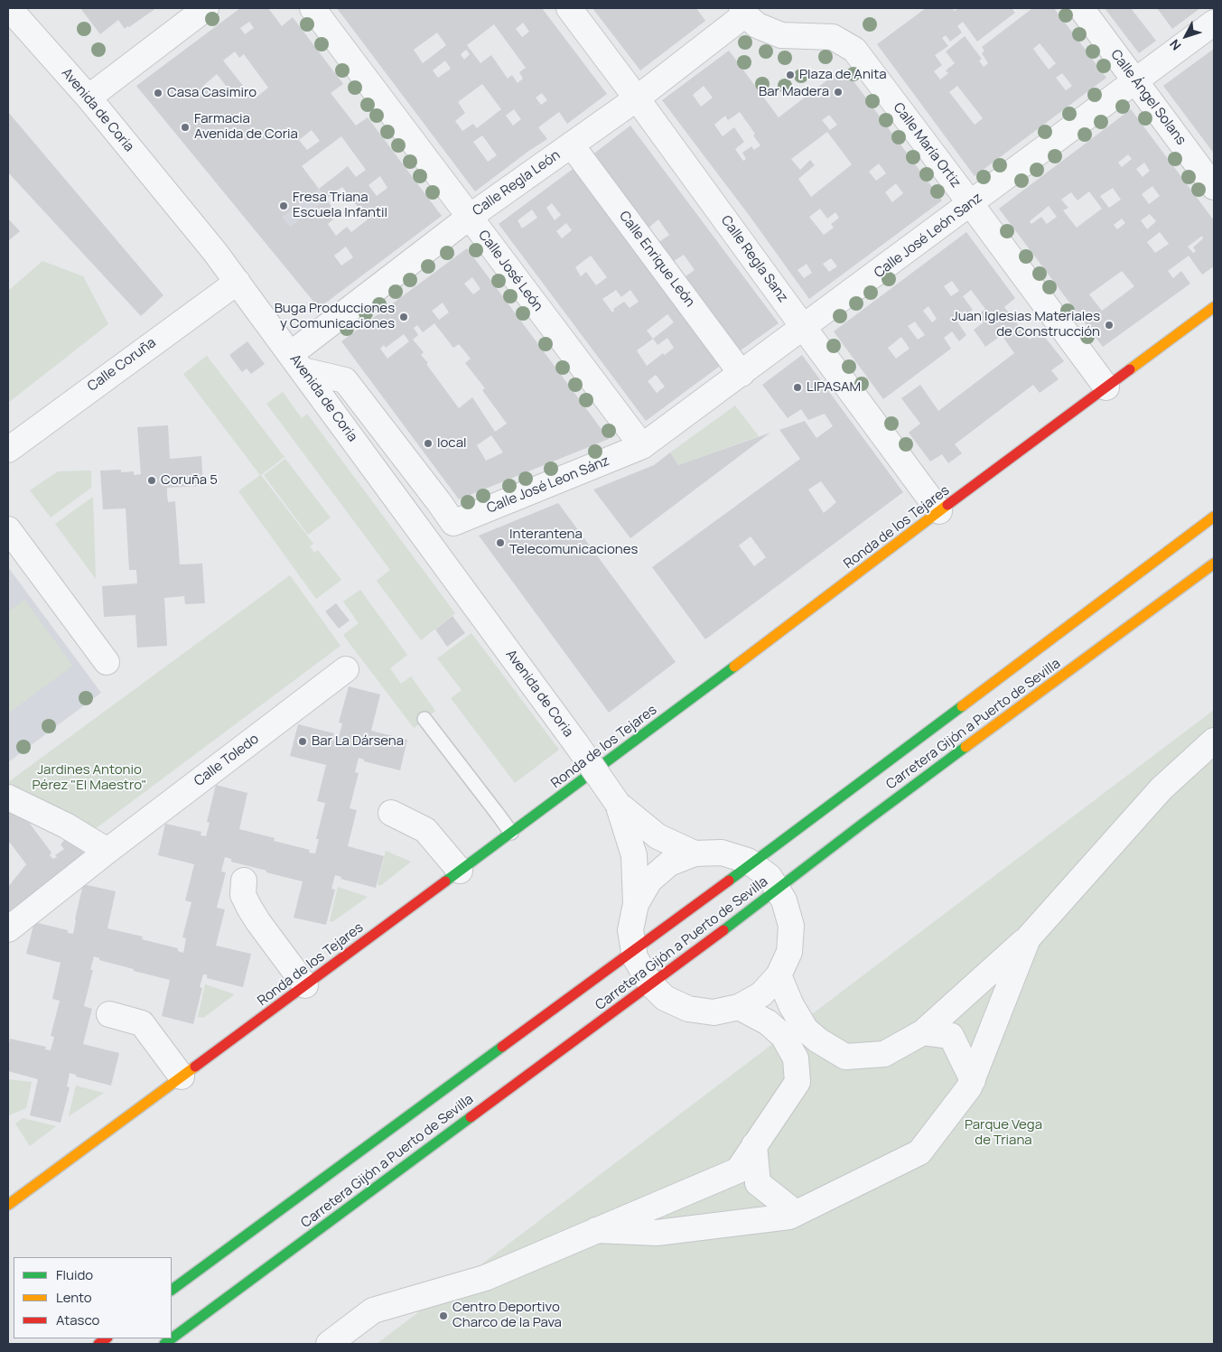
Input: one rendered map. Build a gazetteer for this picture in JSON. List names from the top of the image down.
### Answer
{
  "streets": {
    "main road": ["Ronda de los Tejares", "Carretera Gijón a Puerto de Sevilla"],
    "street": [
      "Calle Ángel Solans",
      "Avenida de Coria",
      "Calle María Ortiz",
      "Calle Regla León",
      "Calle José León Sanz",
      "Calle Enrique León",
      "Calle Regla Sanz",
      "Calle José León",
      "Calle Coruña",
      "Calle José Leon Sánz",
      "Calle Toledo"
    ]
  },
  "crossings": [
    ["Calle Ángel Solans", "Calle José León Sanz"],
    ["Avenida de Coria", "Calle Regla León"],
    ["Avenida de Coria", "Calle Coruña"],
    ["Avenida de Coria", "Calle José Leon Sánz"],
    ["Calle María Ortiz", "Calle Regla León"],
    ["Calle María Ortiz", "Calle José León Sanz"],
    ["Calle María Ortiz", "Ronda de los Tejares"],
    ["Calle Regla León", "Calle Enrique León"],
    ["Calle Regla León", "Calle Regla Sanz"],
    ["Calle Regla León", "Calle José León"],
    ["Calle Regla León", "Calle José Leon Sánz"],
    ["Calle José León Sanz", "Calle Enrique León"],
    ["Calle José León Sanz", "Calle Regla Sanz"],
    ["Calle José León Sanz", "Calle José León"],
    ["Calle José León Sanz", "Calle José Leon Sánz"],
    ["Calle Regla Sanz", "Ronda de los Tejares"],
    ["Calle José León", "Calle José Leon Sánz"]
  ],
  "parks": ["Jardines Antonio Pérez \"El Maestro\"", "Parque Vega de Triana"],
  "places": [
    "Plaza de Anita",
    "Bar Madera",
    "Casa Casimiro",
    "Farmacia Avenida de Coria",
    "Fresa Triana Escuela Infantil",
    "Buga Producciones y Comunicaciones",
    "Juan Iglesias Materiales de Construcción",
    "LIPASAM",
    "local",
    "Coruña 5",
    "Interantena Telecomunicaciones",
    "Bar La Dársena",
    "Centro Deportivo Charco de la Pava"
  ],
  "legend": ["Fluido", "Lento", "Atasco"],
  "north": "bottom left"
}
